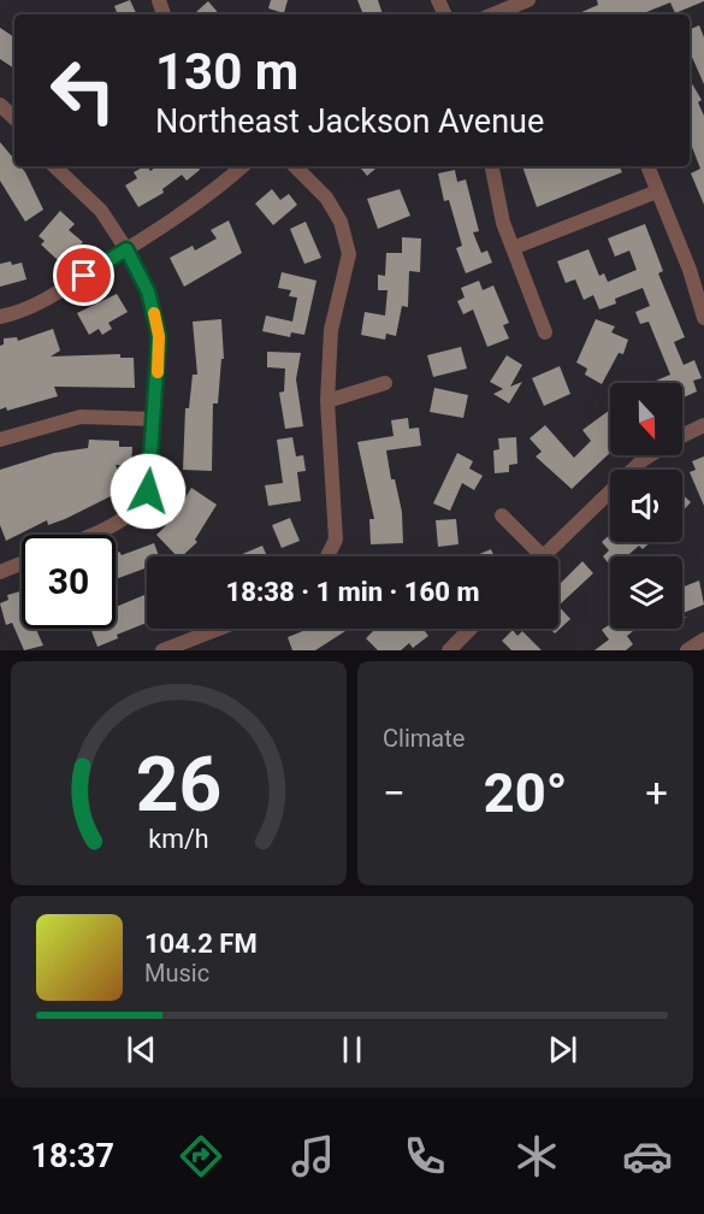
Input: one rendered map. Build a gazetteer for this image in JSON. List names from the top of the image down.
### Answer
{
  "north": "bottom",
  "page": {
    "turn": ["130 m", "Northeast Jackson Avenue"],
    "limit": "30",
    "trip": "18:38 · 1 min · 160 m",
    "tile": "Climate",
    "heat": ["−", "20°", "+"],
    "song": ["104.2 FM", "Music"],
    "tabs": "18:37",
    "gauge": ["26", "km/h"]
  }
}
